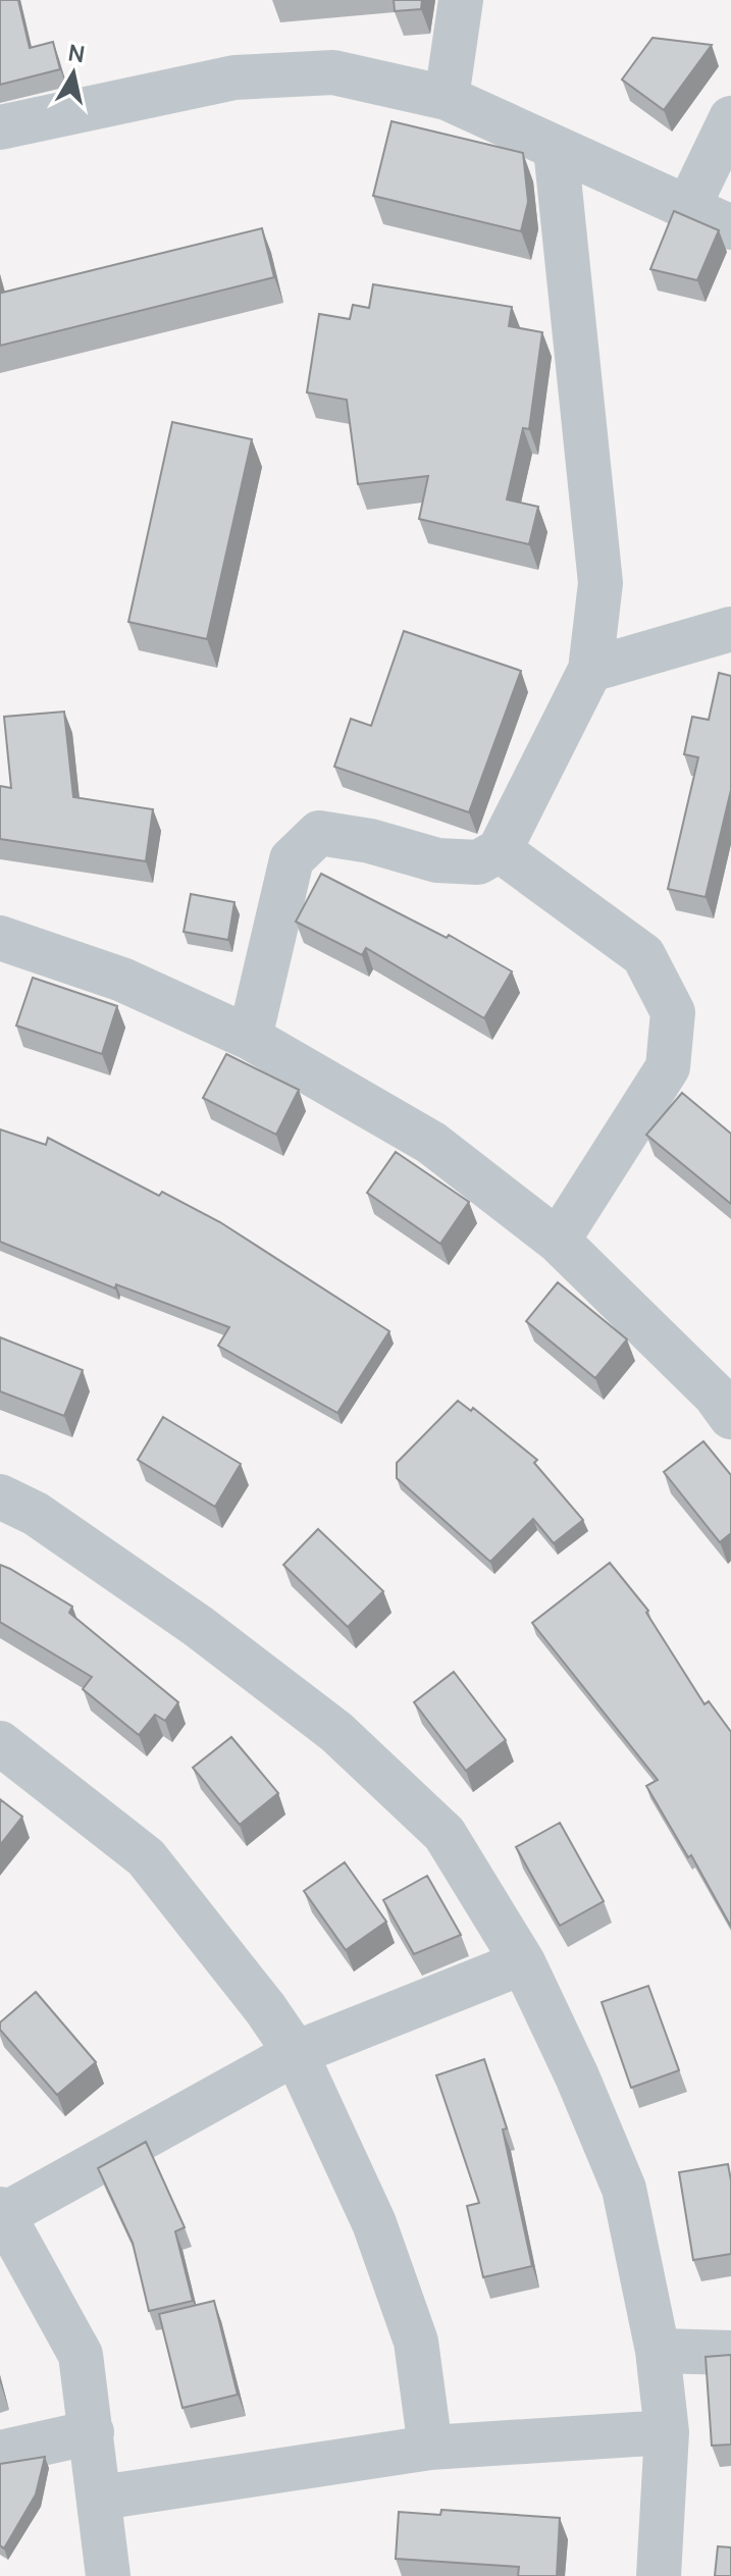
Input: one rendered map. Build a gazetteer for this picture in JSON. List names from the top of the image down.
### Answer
{
  "north": "top"
}
